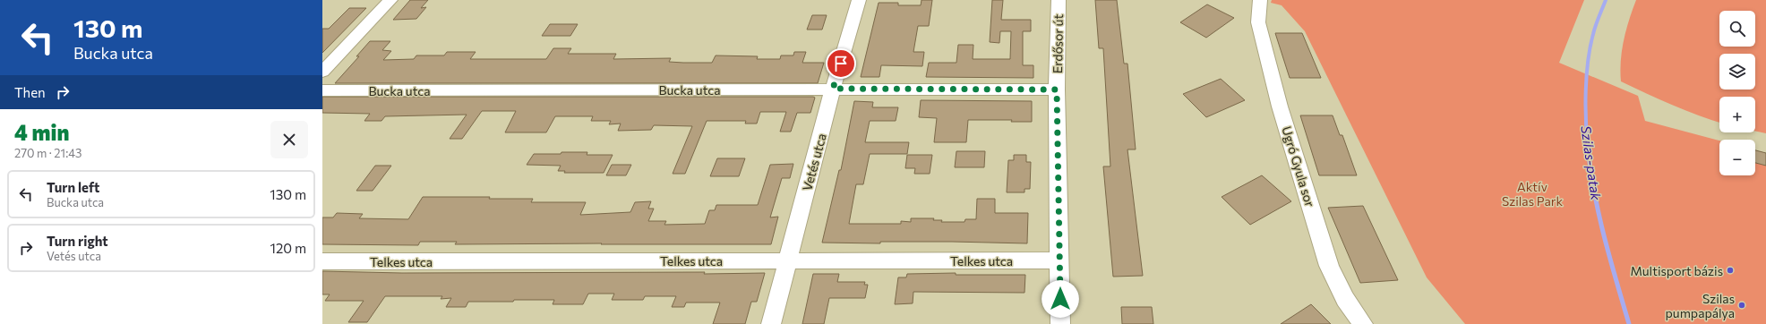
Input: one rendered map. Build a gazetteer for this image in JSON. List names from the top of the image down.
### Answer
{
  "streets": {
    "street": [
      "Erdősor út",
      "Bucka utca",
      "Vetés utca",
      "Ugró Gyula sor",
      "Telkes utca"
    ]
  },
  "crossings": [
    ["Erdősor út", "Bucka utca"],
    ["Erdősor út", "Telkes utca"],
    ["Bucka utca", "Vetés utca"],
    ["Vetés utca", "Telkes utca"]
  ],
  "water": ["Szilas-patak"],
  "parks": ["Aktív Szilas Park"],
  "places": ["Multisport bázis", "Szilas pumpapálya"],
  "page": {
    "turn": ["130 m", "Bucka utca"],
    "map_buttons": ["+", "−"],
    "then": "Then",
    "heading": ["4 min", "270 m · 21:43"],
    "list": [
      {
        "name": "Turn left",
        "note": "Bucka utca",
        "value": "130 m"
      },
      {
        "name": "Turn right",
        "note": "Vetés utca",
        "value": "120 m"
      }
    ]
  }
}
